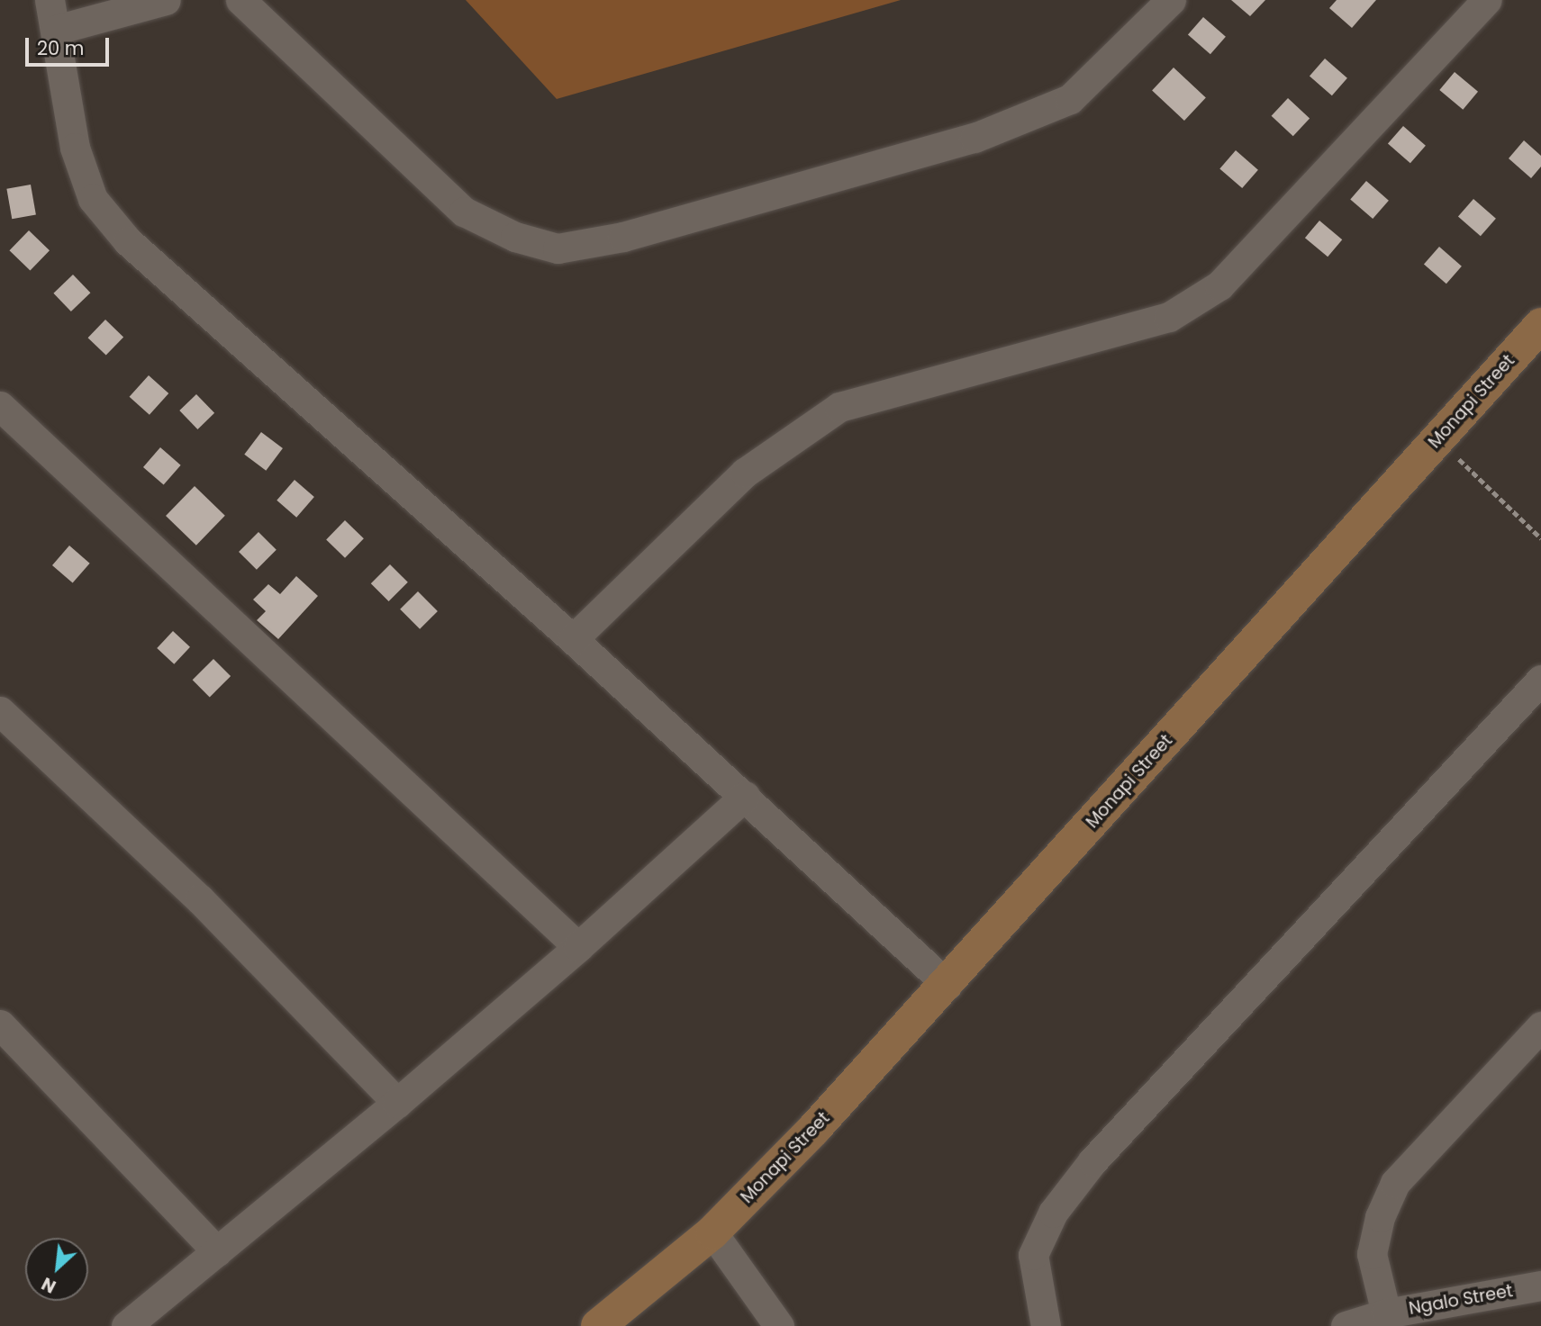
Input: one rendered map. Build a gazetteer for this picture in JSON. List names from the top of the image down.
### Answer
{
  "streets": {
    "street": ["Monapi Street", "Ngalo Street"]
  },
  "scale_bar": "20 m",
  "north": "bottom left"
}
